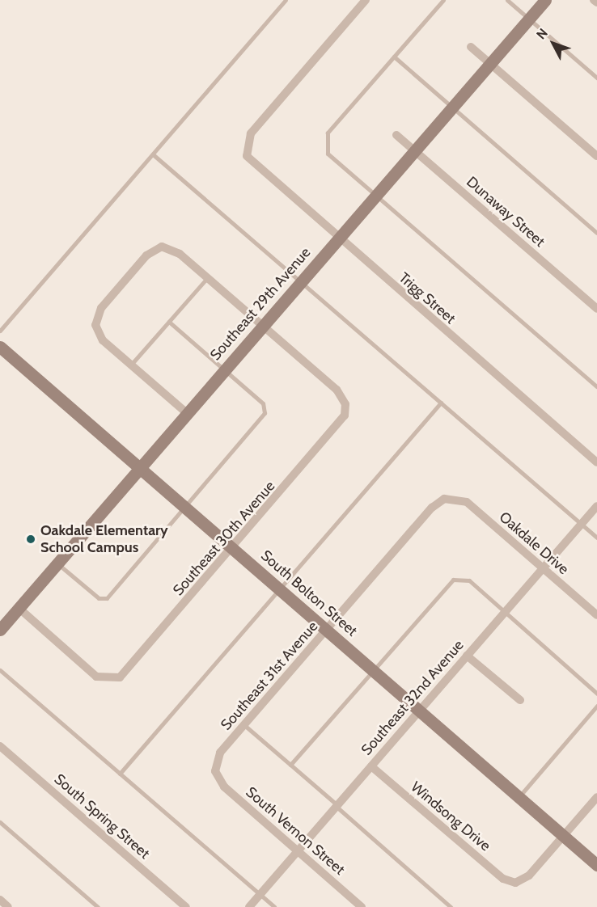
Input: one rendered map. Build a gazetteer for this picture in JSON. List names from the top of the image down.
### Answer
{
  "streets": {
    "street": [
      "Dunaway Street",
      "Trigg Street",
      "Southeast 29th Avenue",
      "Southeast 30th Avenue",
      "Oakdale Drive",
      "South Bolton Street",
      "Southeast 31st Avenue",
      "Southeast 32nd Avenue",
      "South Spring Street",
      "Windsong Drive",
      "South Vernon Street"
    ]
  },
  "crossings": [
    ["Dunaway Street", "Southeast 29th Avenue"],
    ["Trigg Street", "Southeast 29th Avenue"],
    ["Southeast 29th Avenue", "Southeast 30th Avenue"],
    ["Southeast 29th Avenue", "South Bolton Street"],
    ["Southeast 30th Avenue", "South Bolton Street"],
    ["Oakdale Drive", "Southeast 31st Avenue"],
    ["Oakdale Drive", "Southeast 32nd Avenue"],
    ["South Bolton Street", "Southeast 31st Avenue"],
    ["South Bolton Street", "Southeast 32nd Avenue"],
    ["South Bolton Street", "Windsong Drive"],
    ["Southeast 31st Avenue", "South Vernon Street"],
    ["Southeast 32nd Avenue", "Windsong Drive"],
    ["Southeast 32nd Avenue", "South Vernon Street"]
  ],
  "places": ["Oakdale Elementary School Campus"],
  "north": "top left"
}
